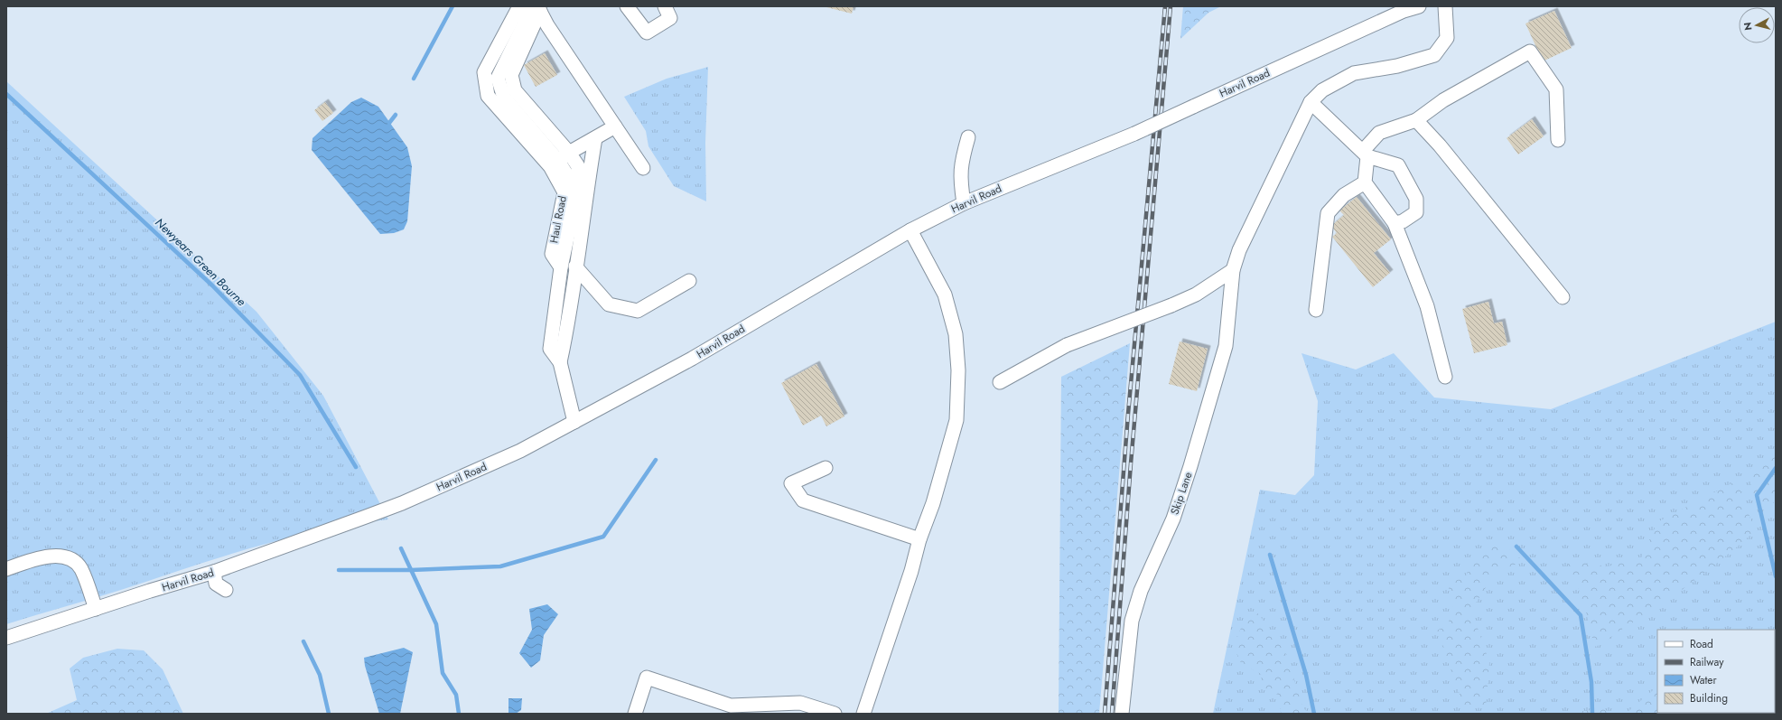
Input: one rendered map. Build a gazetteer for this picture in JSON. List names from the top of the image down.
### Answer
{
  "streets": {
    "street": ["Harvil Road", "Haul Road", "Skip Lane"]
  },
  "water": ["Newyears Green Bourne"],
  "legend": [
    "Road",
    "Railway",
    "Water",
    "Building"
  ],
  "north": "left"
}
